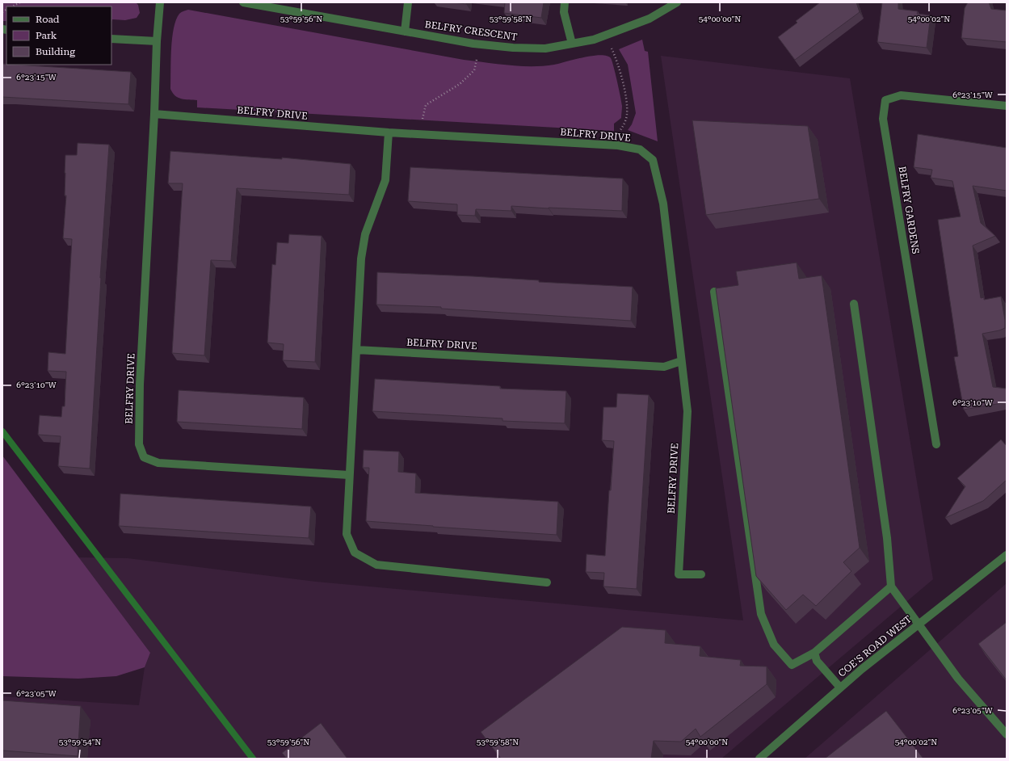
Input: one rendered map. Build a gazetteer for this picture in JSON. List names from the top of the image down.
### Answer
{
  "streets": {
    "street": [
      "BELFRY CRESCENT",
      "BELFRY DRIVE",
      "BELFRY GARDENS",
      "COE'S ROAD WEST"
    ]
  },
  "legend": ["Road", "Park", "Building"],
  "coordinates": [
    "53°59'56\"N",
    "53°59'58\"N",
    "54°00'00\"N",
    "54°00'02\"N",
    "6°23'15\"W",
    "6°23'10\"W",
    "6°23'05\"W",
    "53°59'54\"N"
  ]
}
